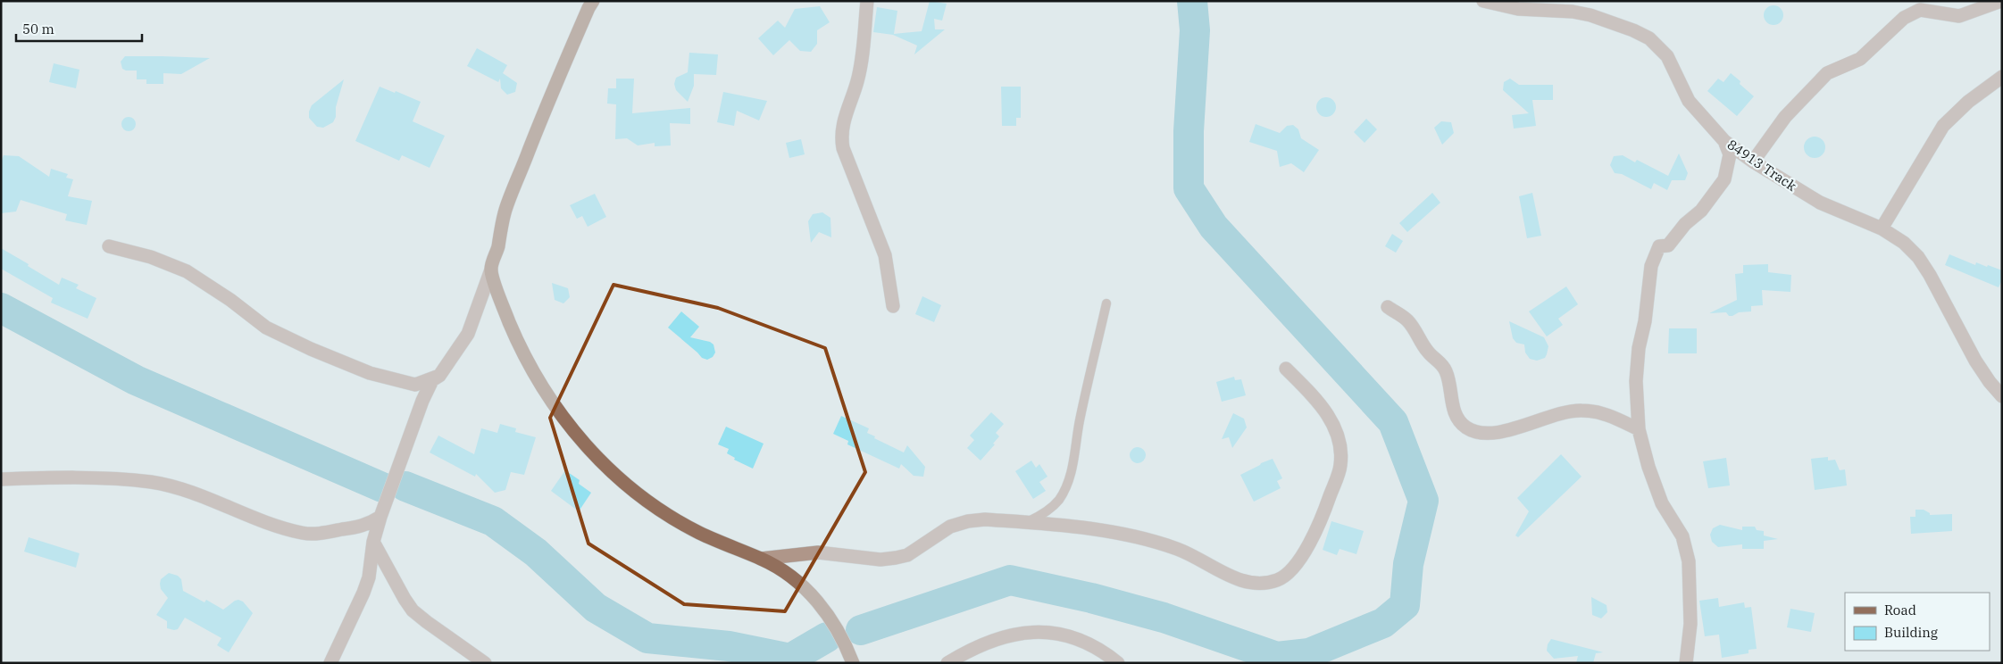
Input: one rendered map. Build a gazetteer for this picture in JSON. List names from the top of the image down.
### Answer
{
  "streets": {
    "street": ["84913 Track"]
  },
  "legend": ["Road", "Building"],
  "scale_bar": "50 m"
}
